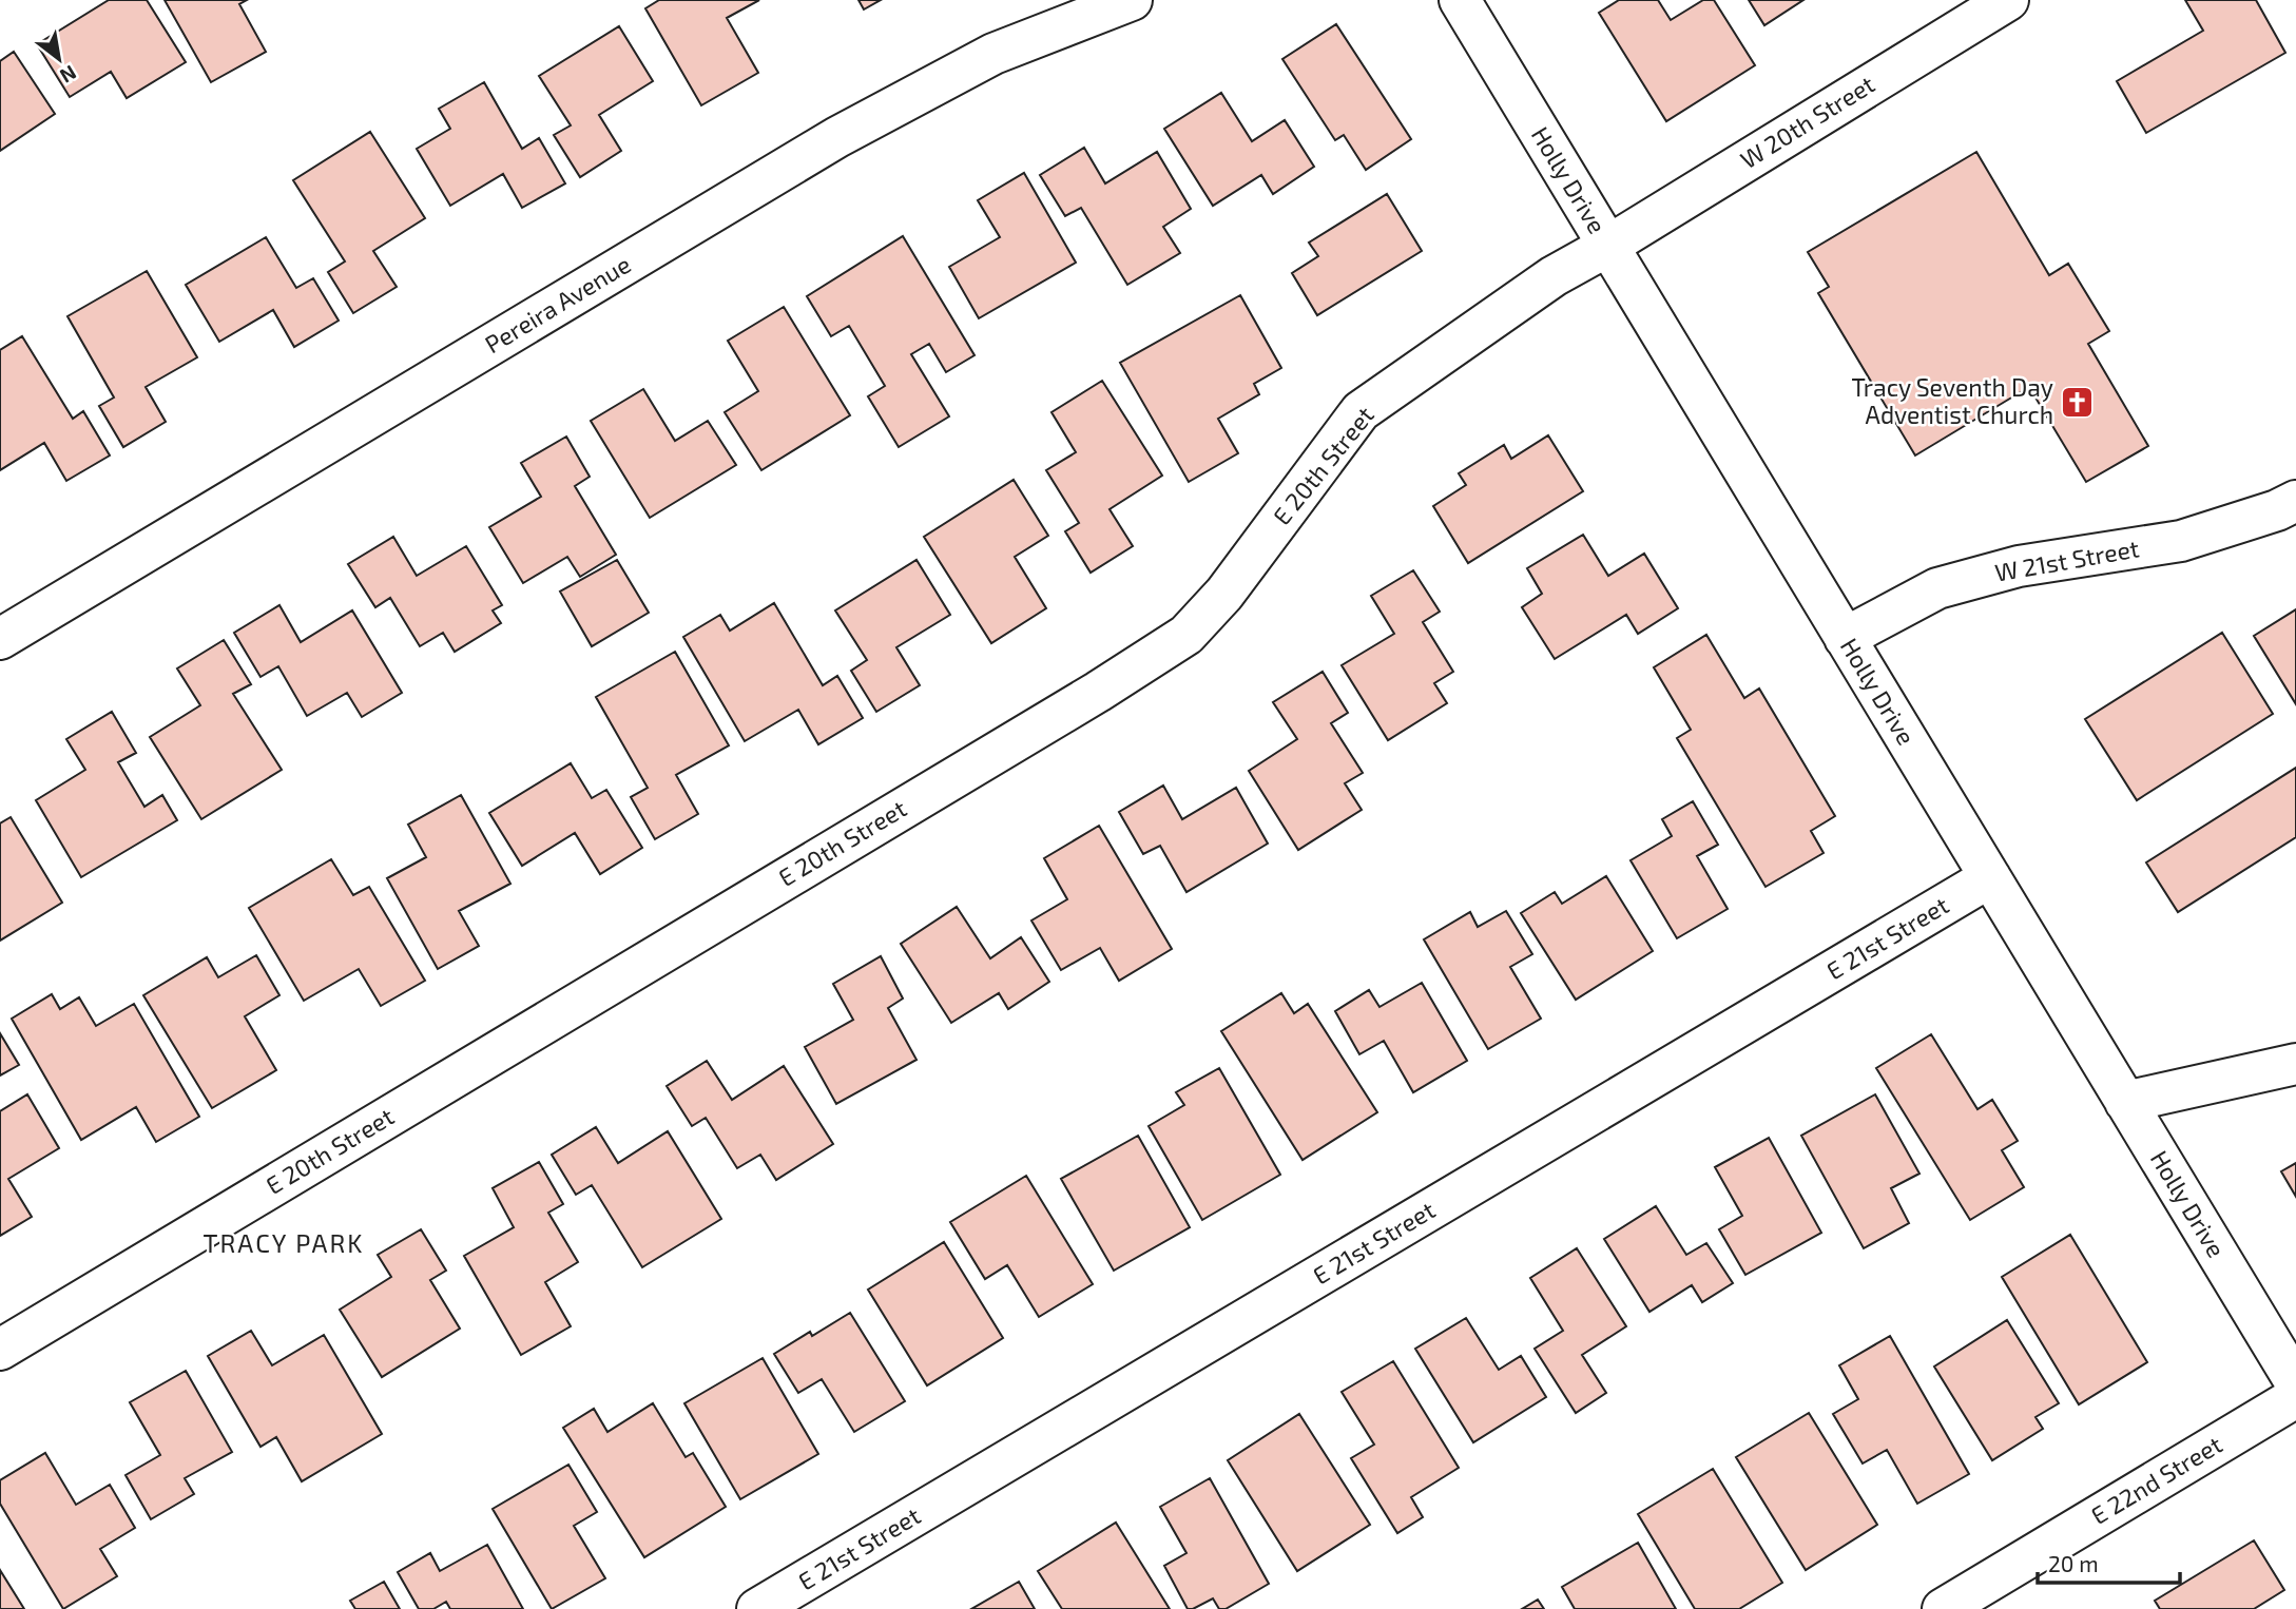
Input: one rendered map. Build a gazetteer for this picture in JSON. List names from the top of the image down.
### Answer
{
  "streets": {
    "street": [
      "W 20th Street",
      "Holly Drive",
      "Pereira Avenue",
      "E 20th Street",
      "W 21st Street",
      "E 21st Street",
      "E 22nd Street"
    ]
  },
  "crossings": [
    ["W 20th Street", "Holly Drive"],
    ["W 20th Street", "E 20th Street"],
    ["Holly Drive", "E 20th Street"],
    ["Holly Drive", "W 21st Street"],
    ["Holly Drive", "E 21st Street"]
  ],
  "districts": ["TRACY PARK"],
  "places": {
    "church": ["Tracy Seventh Day Adventist Church"]
  },
  "scale_bar": "20 m",
  "north": "bottom right"
}
